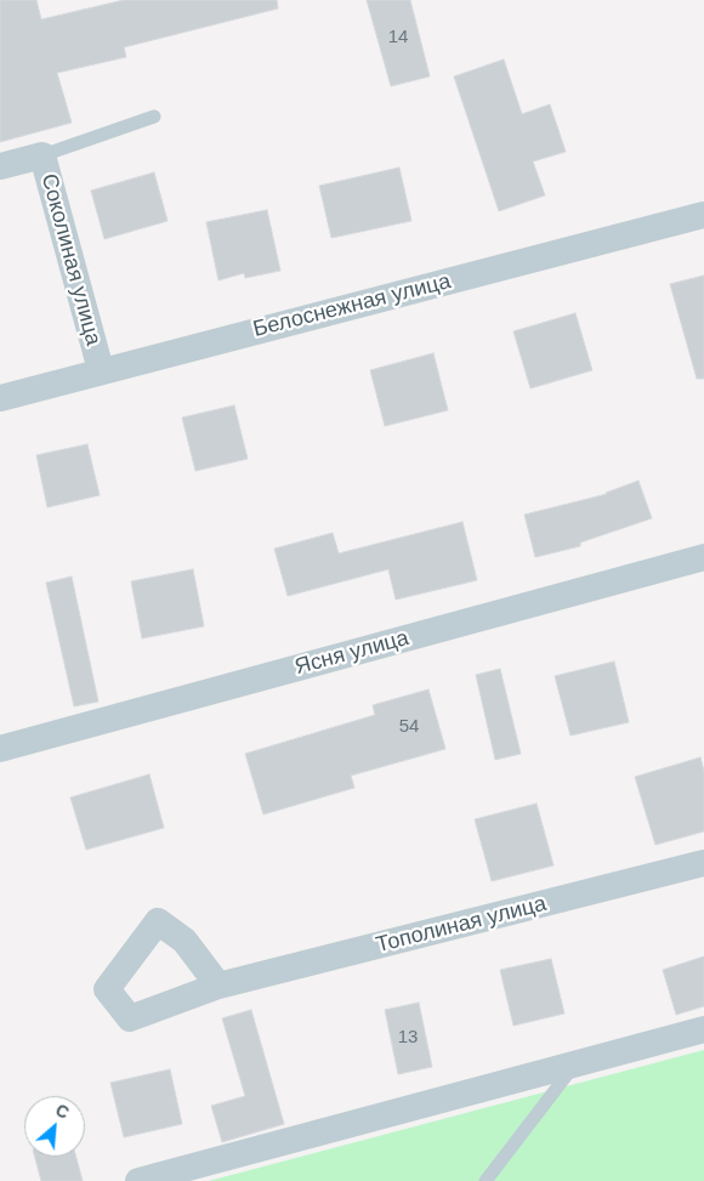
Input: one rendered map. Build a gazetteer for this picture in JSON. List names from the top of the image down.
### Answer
{
  "streets": {
    "street": [
      "Соколиная улица",
      "Белоснежная улица",
      "Ясня улица",
      "Тополиная улица"
    ]
  },
  "crossings": [
    ["Соколиная улица", "Белоснежная улица"]
  ],
  "house_numbers": ["14", "54", "13"],
  "north": "top right"
}
